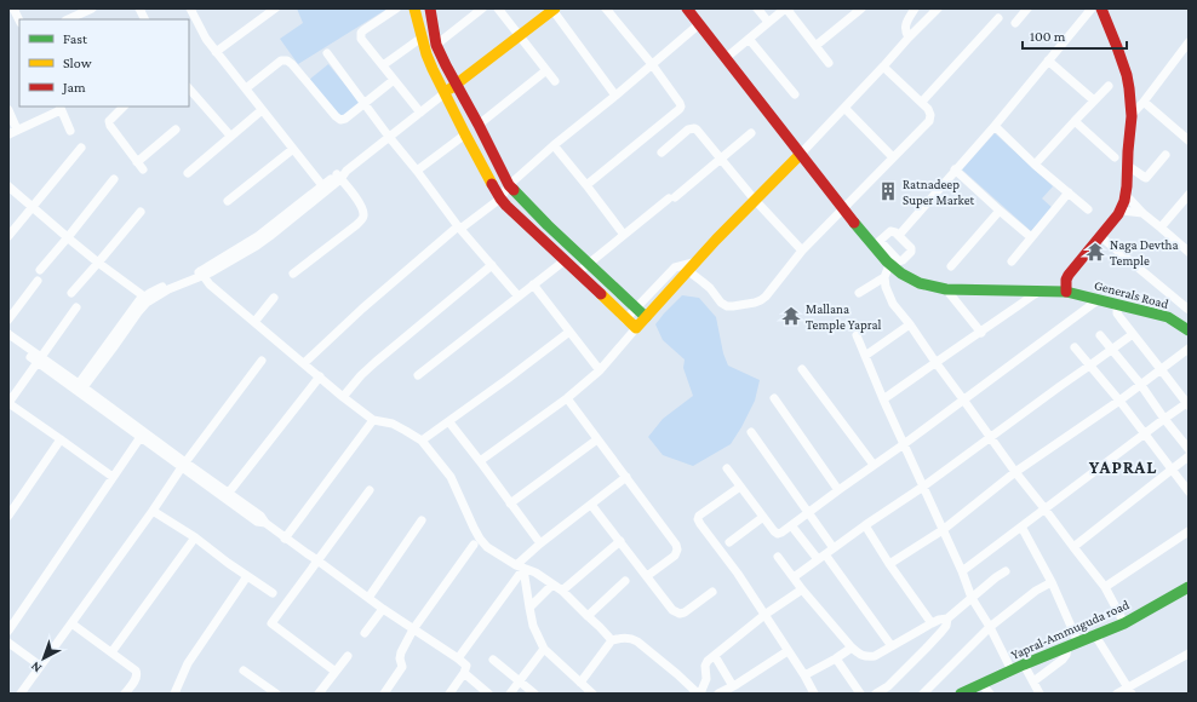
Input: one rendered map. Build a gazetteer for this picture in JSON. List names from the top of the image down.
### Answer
{
  "streets": {
    "street": ["Generals Road", "Yapral-Ammuguda road"]
  },
  "districts": ["YAPRAL"],
  "places": {
    "building": ["Ratnadeep Super Market"],
    "temple": ["Naga Devtha Temple", "Mallana Temple Yapral"]
  },
  "legend": ["Fast", "Slow", "Jam"],
  "scale_bar": "100 m",
  "north": "bottom left"
}
